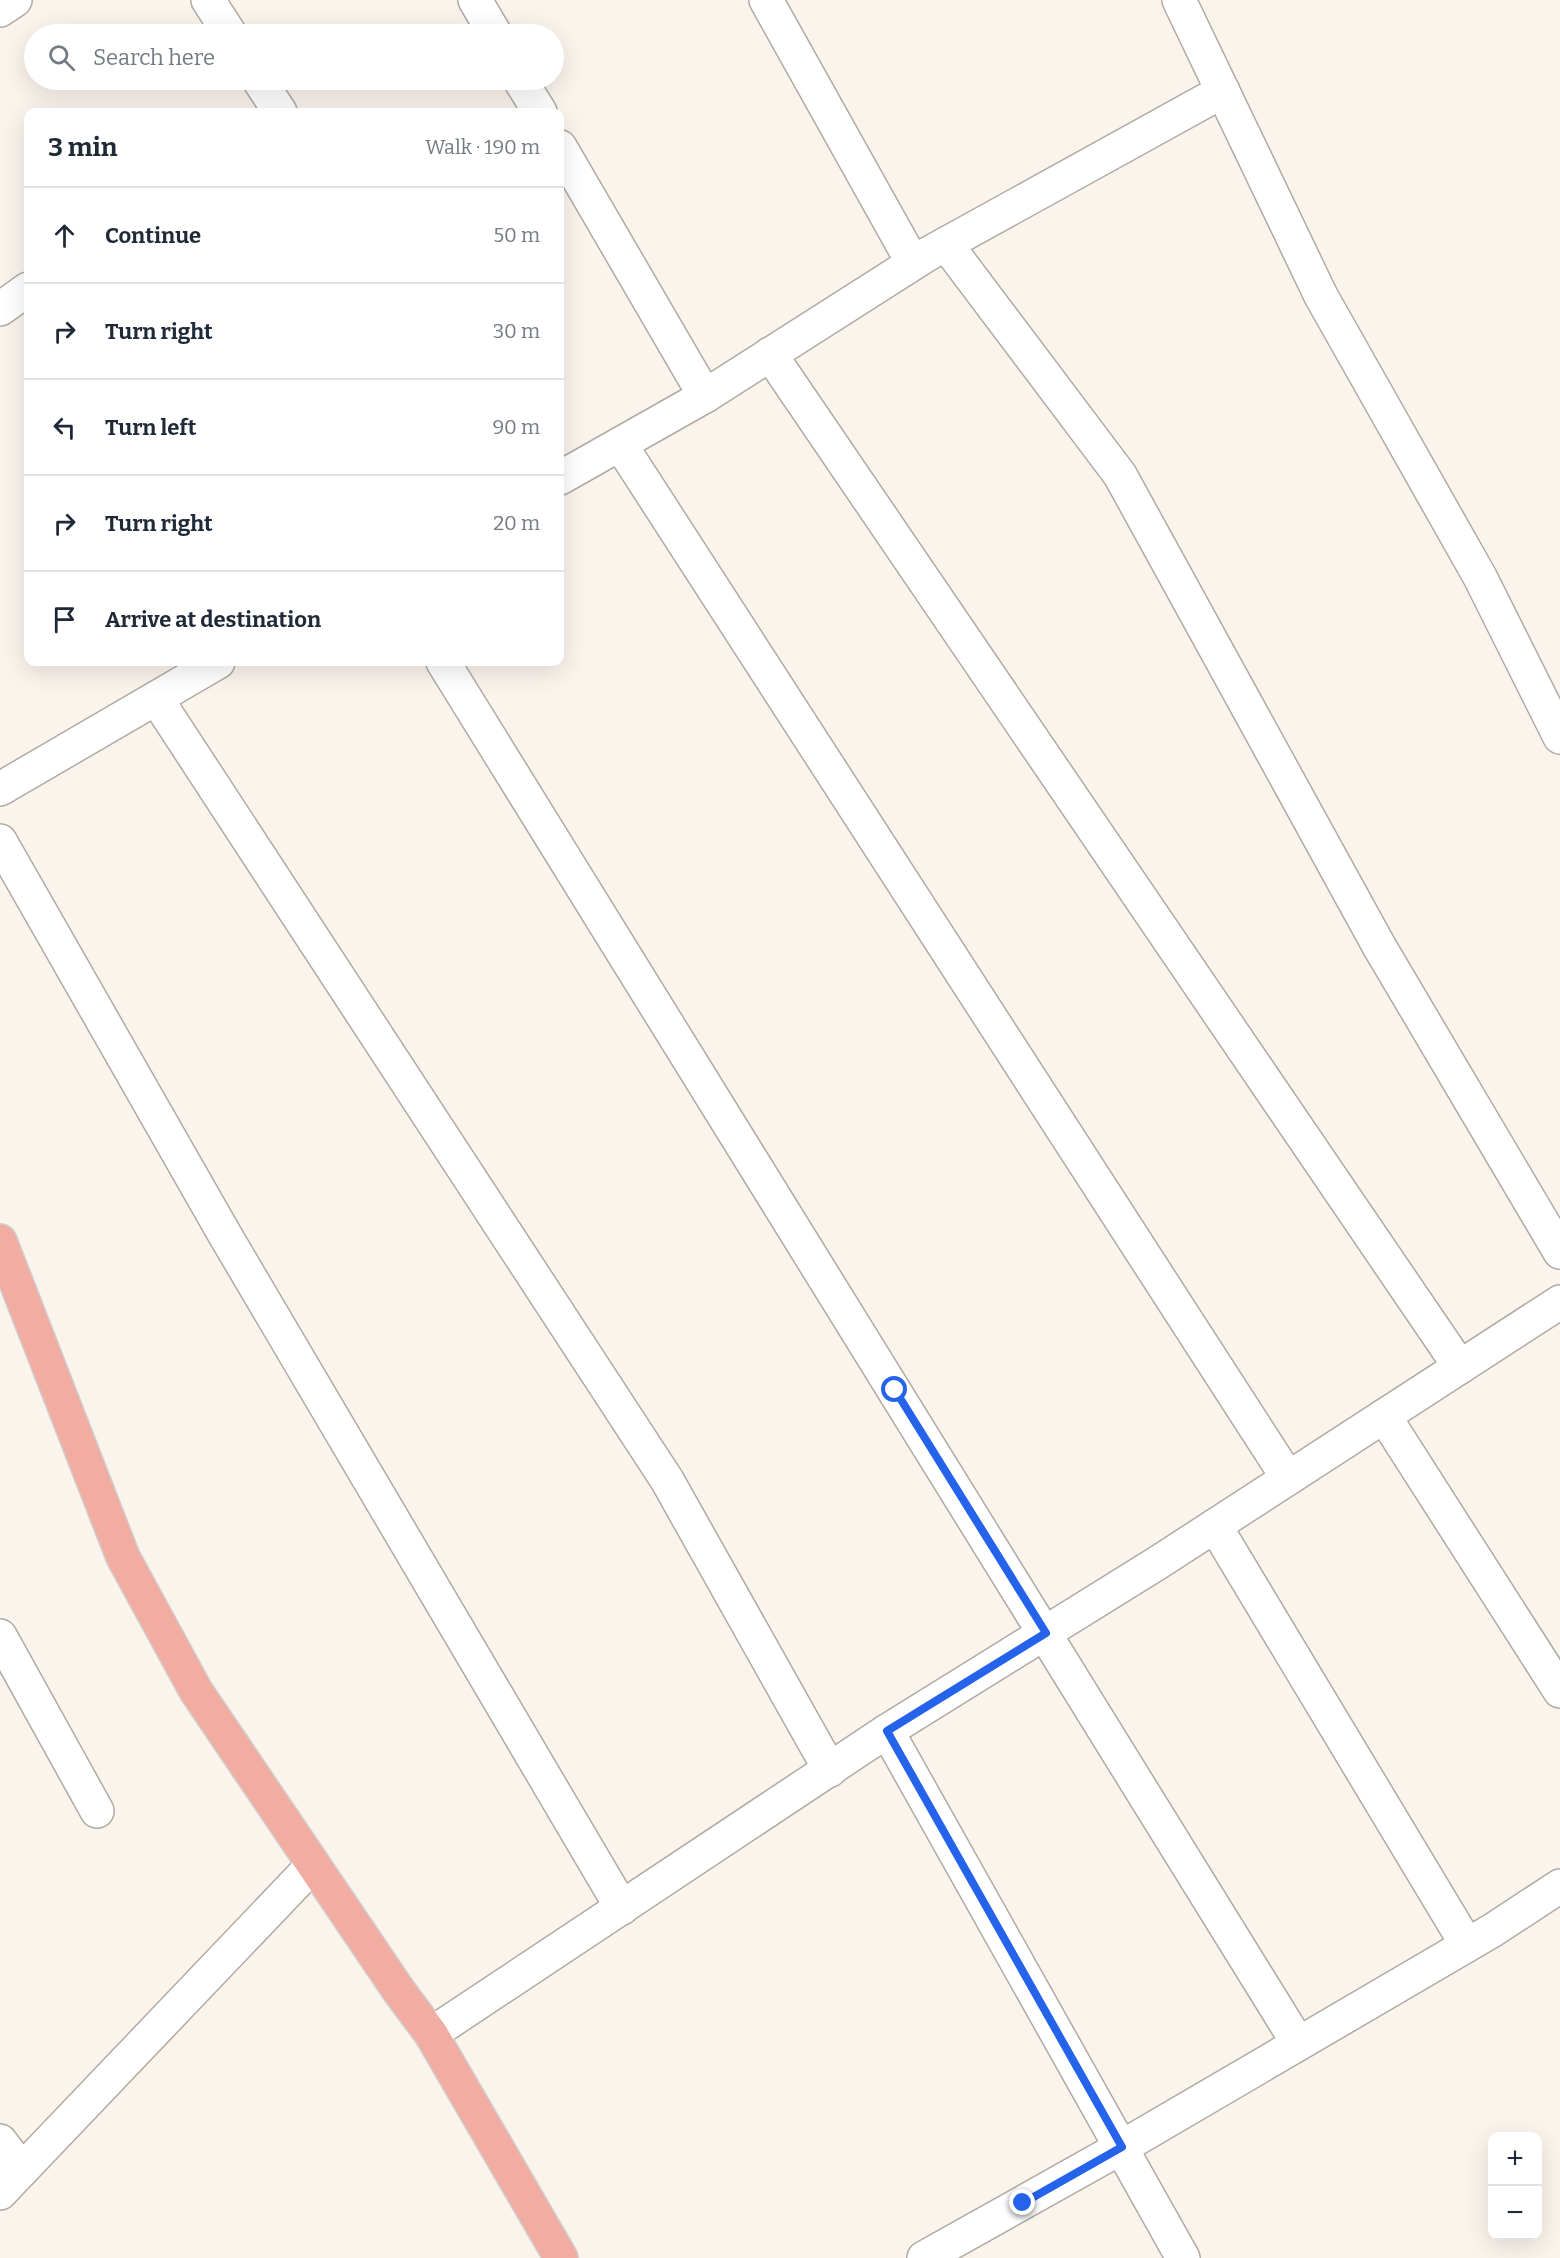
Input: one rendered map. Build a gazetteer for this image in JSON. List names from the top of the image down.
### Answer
{
  "page": {
    "search": "Search here",
    "heading": ["3 min", "Walk · 190 m"],
    "list": [
      ["Continue", "50 m"],
      ["Turn right", "30 m"],
      ["Turn left", "90 m"],
      ["Turn right", "20 m"],
      "Arrive at destination"
    ],
    "map_buttons": ["+", "−"]
  }
}
